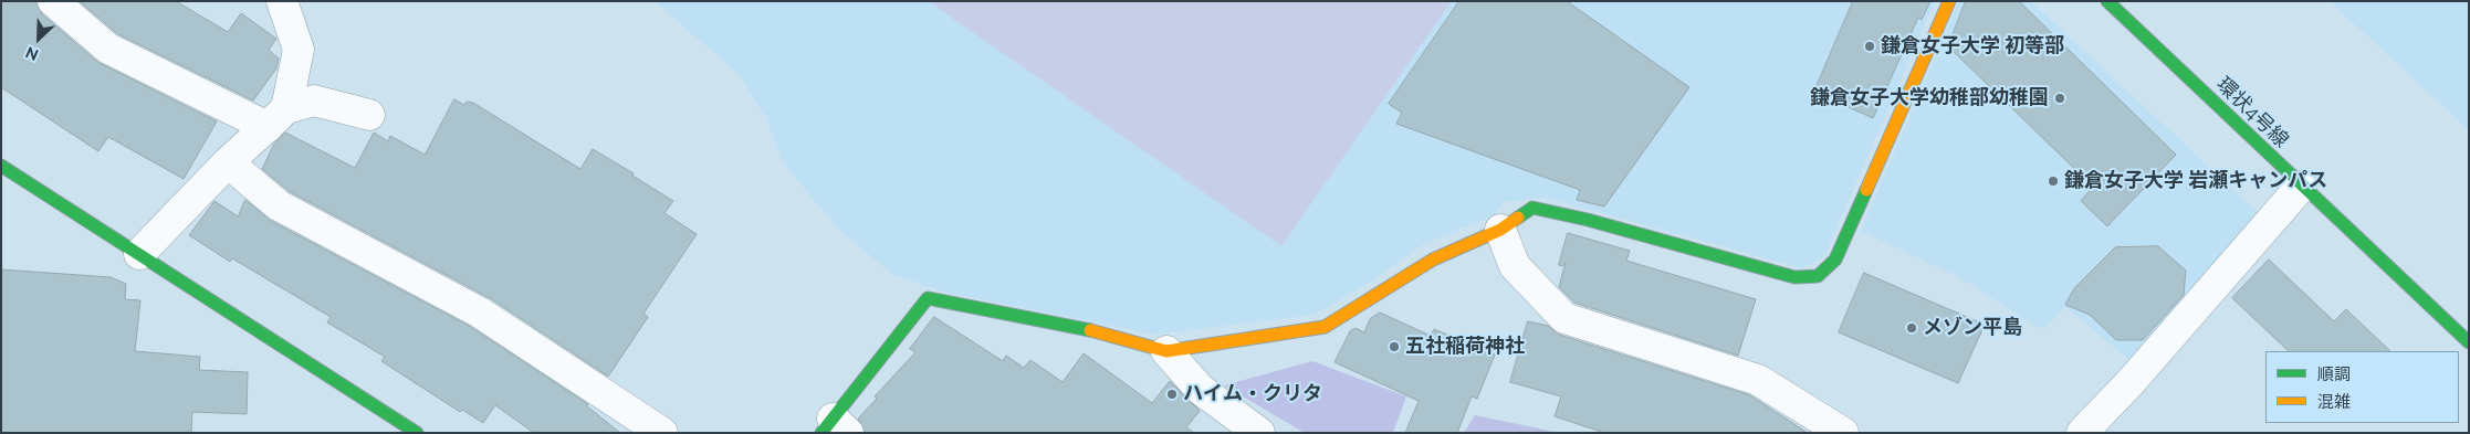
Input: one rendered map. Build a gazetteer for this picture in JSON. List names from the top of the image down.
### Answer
{
  "streets": {
    "street": ["環状4号線"]
  },
  "places": [
    "鎌倉女子大学 初等部",
    "鎌倉女子大学幼稚部幼稚園",
    "鎌倉女子大学 岩瀬キャンパス",
    "メゾン平島",
    "五社稲荷神社",
    "ハイム・クリタ"
  ],
  "legend": ["順調", "混雑"],
  "north": "bottom left"
}
